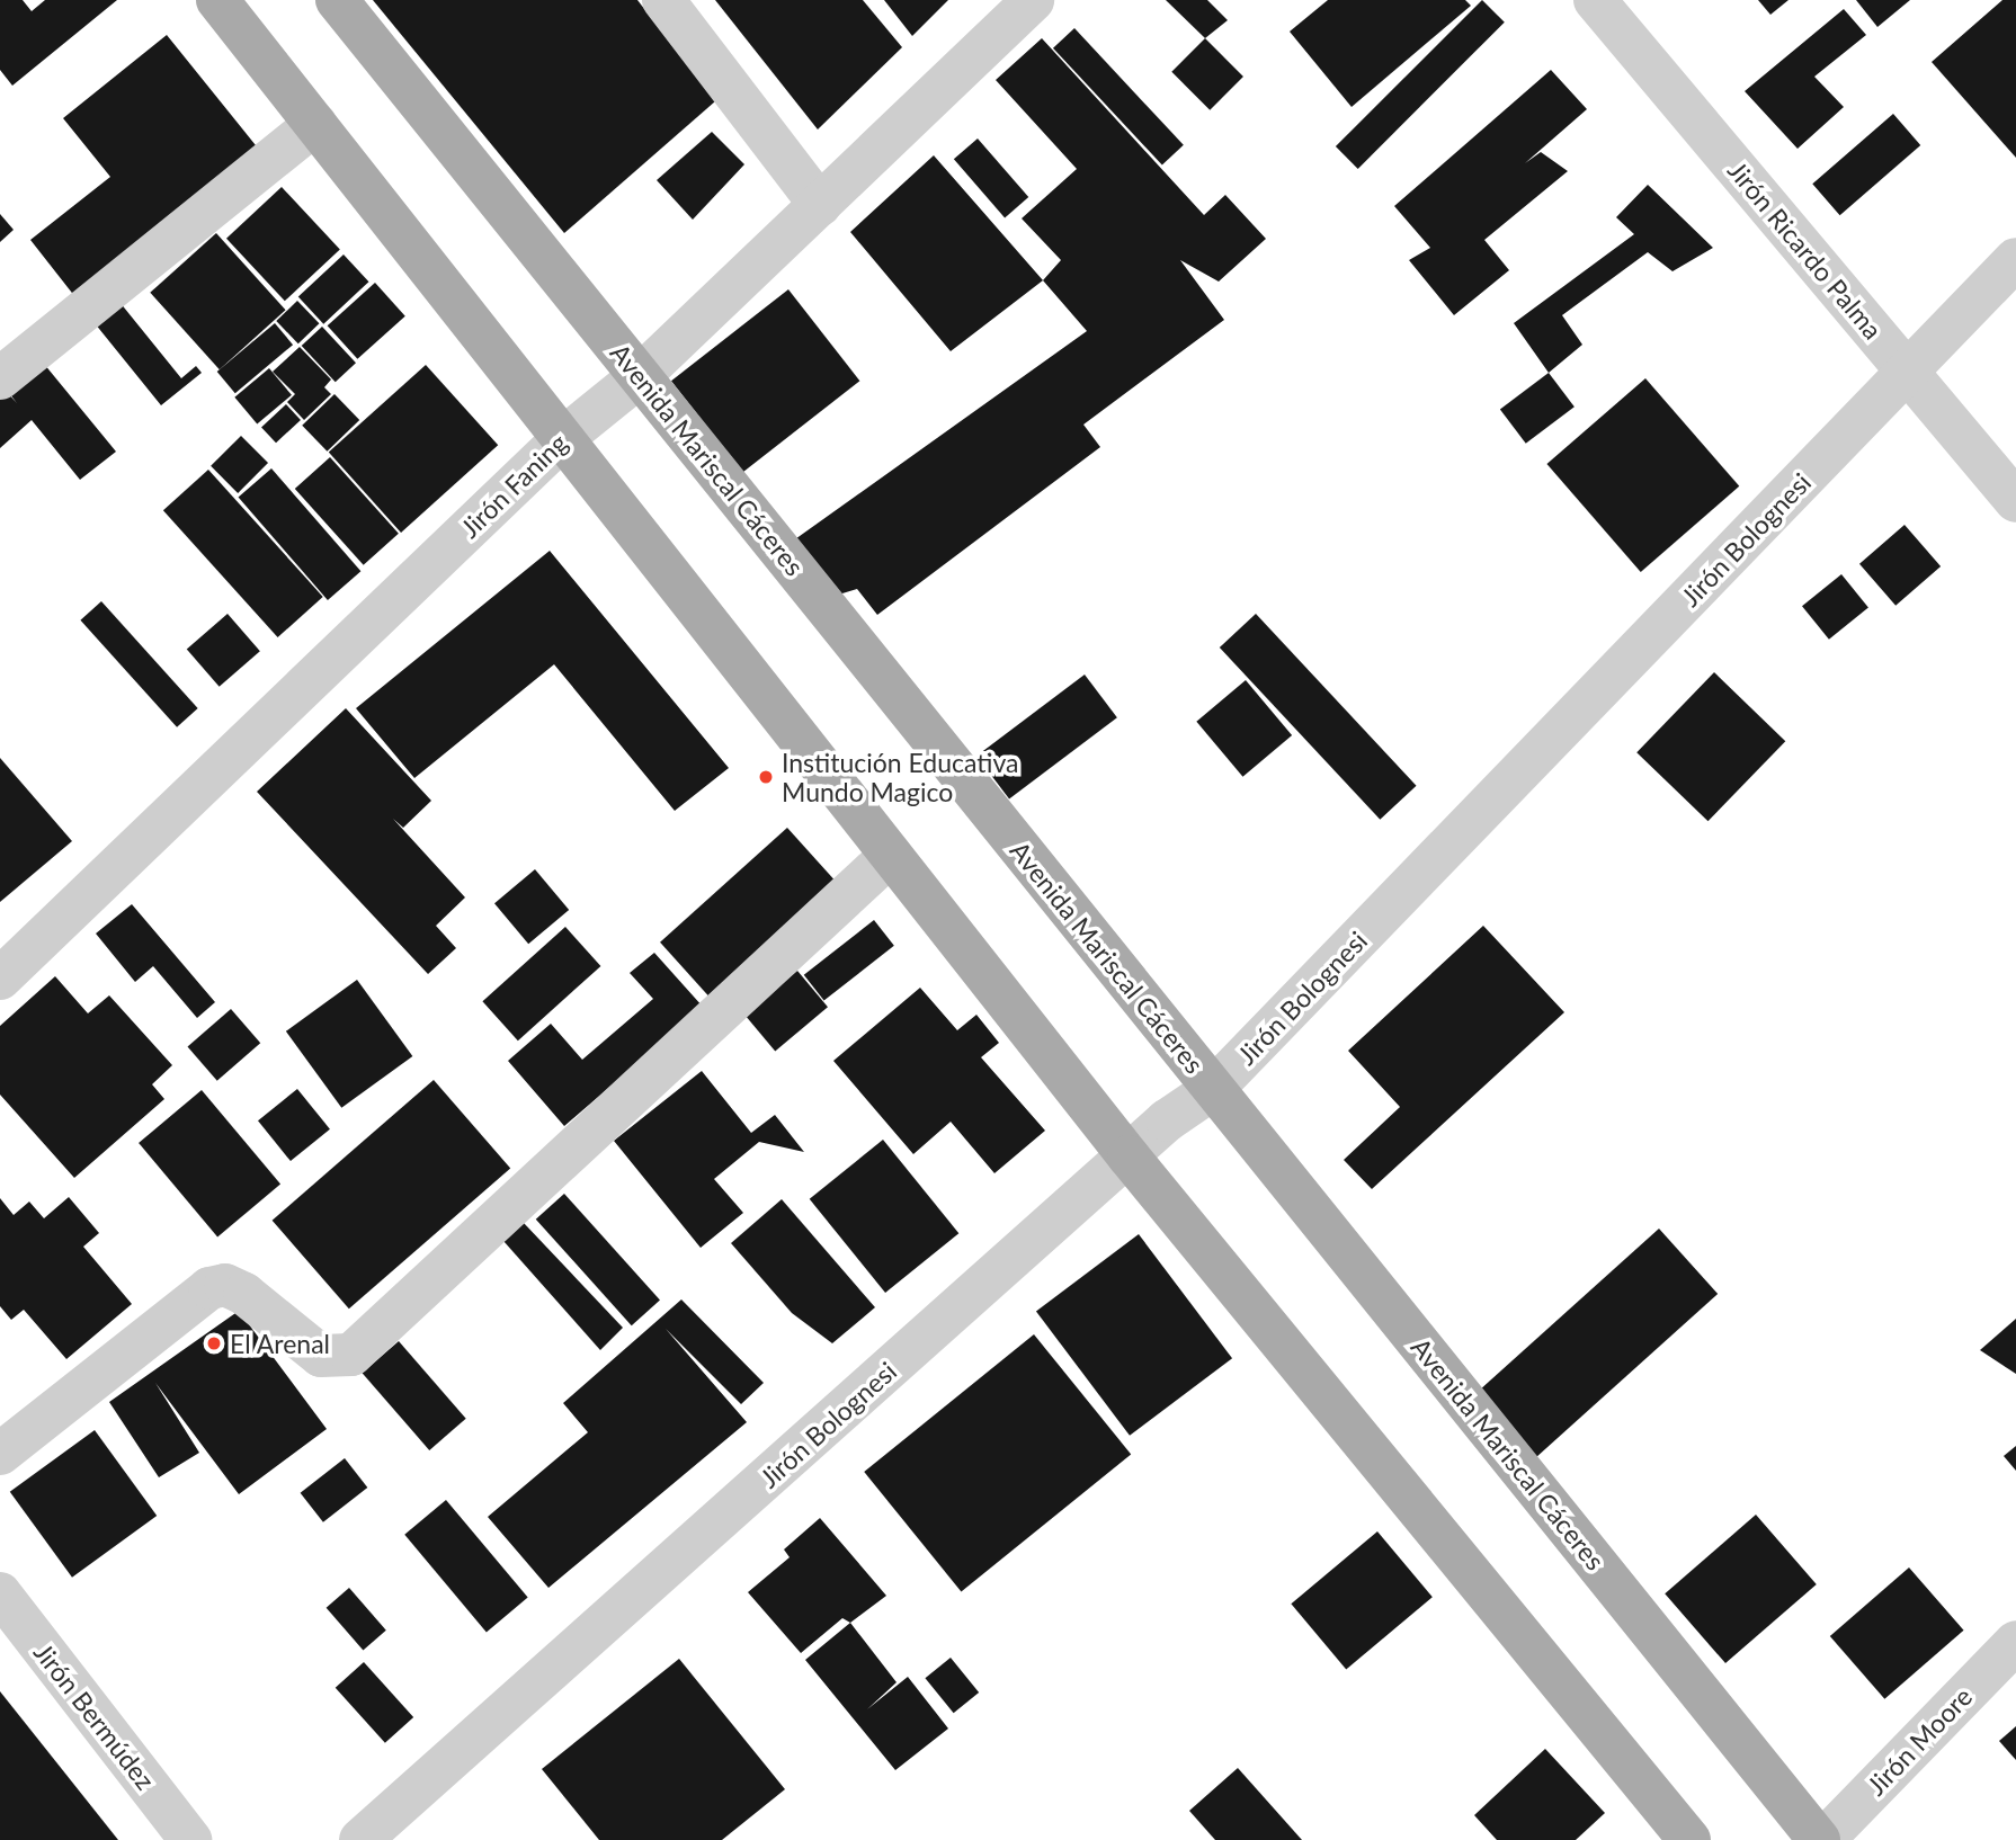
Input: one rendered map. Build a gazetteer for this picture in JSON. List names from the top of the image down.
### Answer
{
  "streets": {
    "main road": ["Avenida Mariscal Cáceres"],
    "street": [
      "Jirón Ricardo Palma",
      "Jirón Faning",
      "Jirón Bolognesi",
      "Jirón Bermúdez",
      "Jirón Moore"
    ]
  },
  "crossings": [
    ["Jirón Ricardo Palma", "Jirón Bolognesi"],
    ["Avenida Mariscal Cáceres", "Jirón Faning"],
    ["Avenida Mariscal Cáceres", "Jirón Bolognesi"],
    ["Avenida Mariscal Cáceres", "Jirón Moore"]
  ],
  "places": ["Institución Educativa Mundo Magico", "El Arenal"]
}
